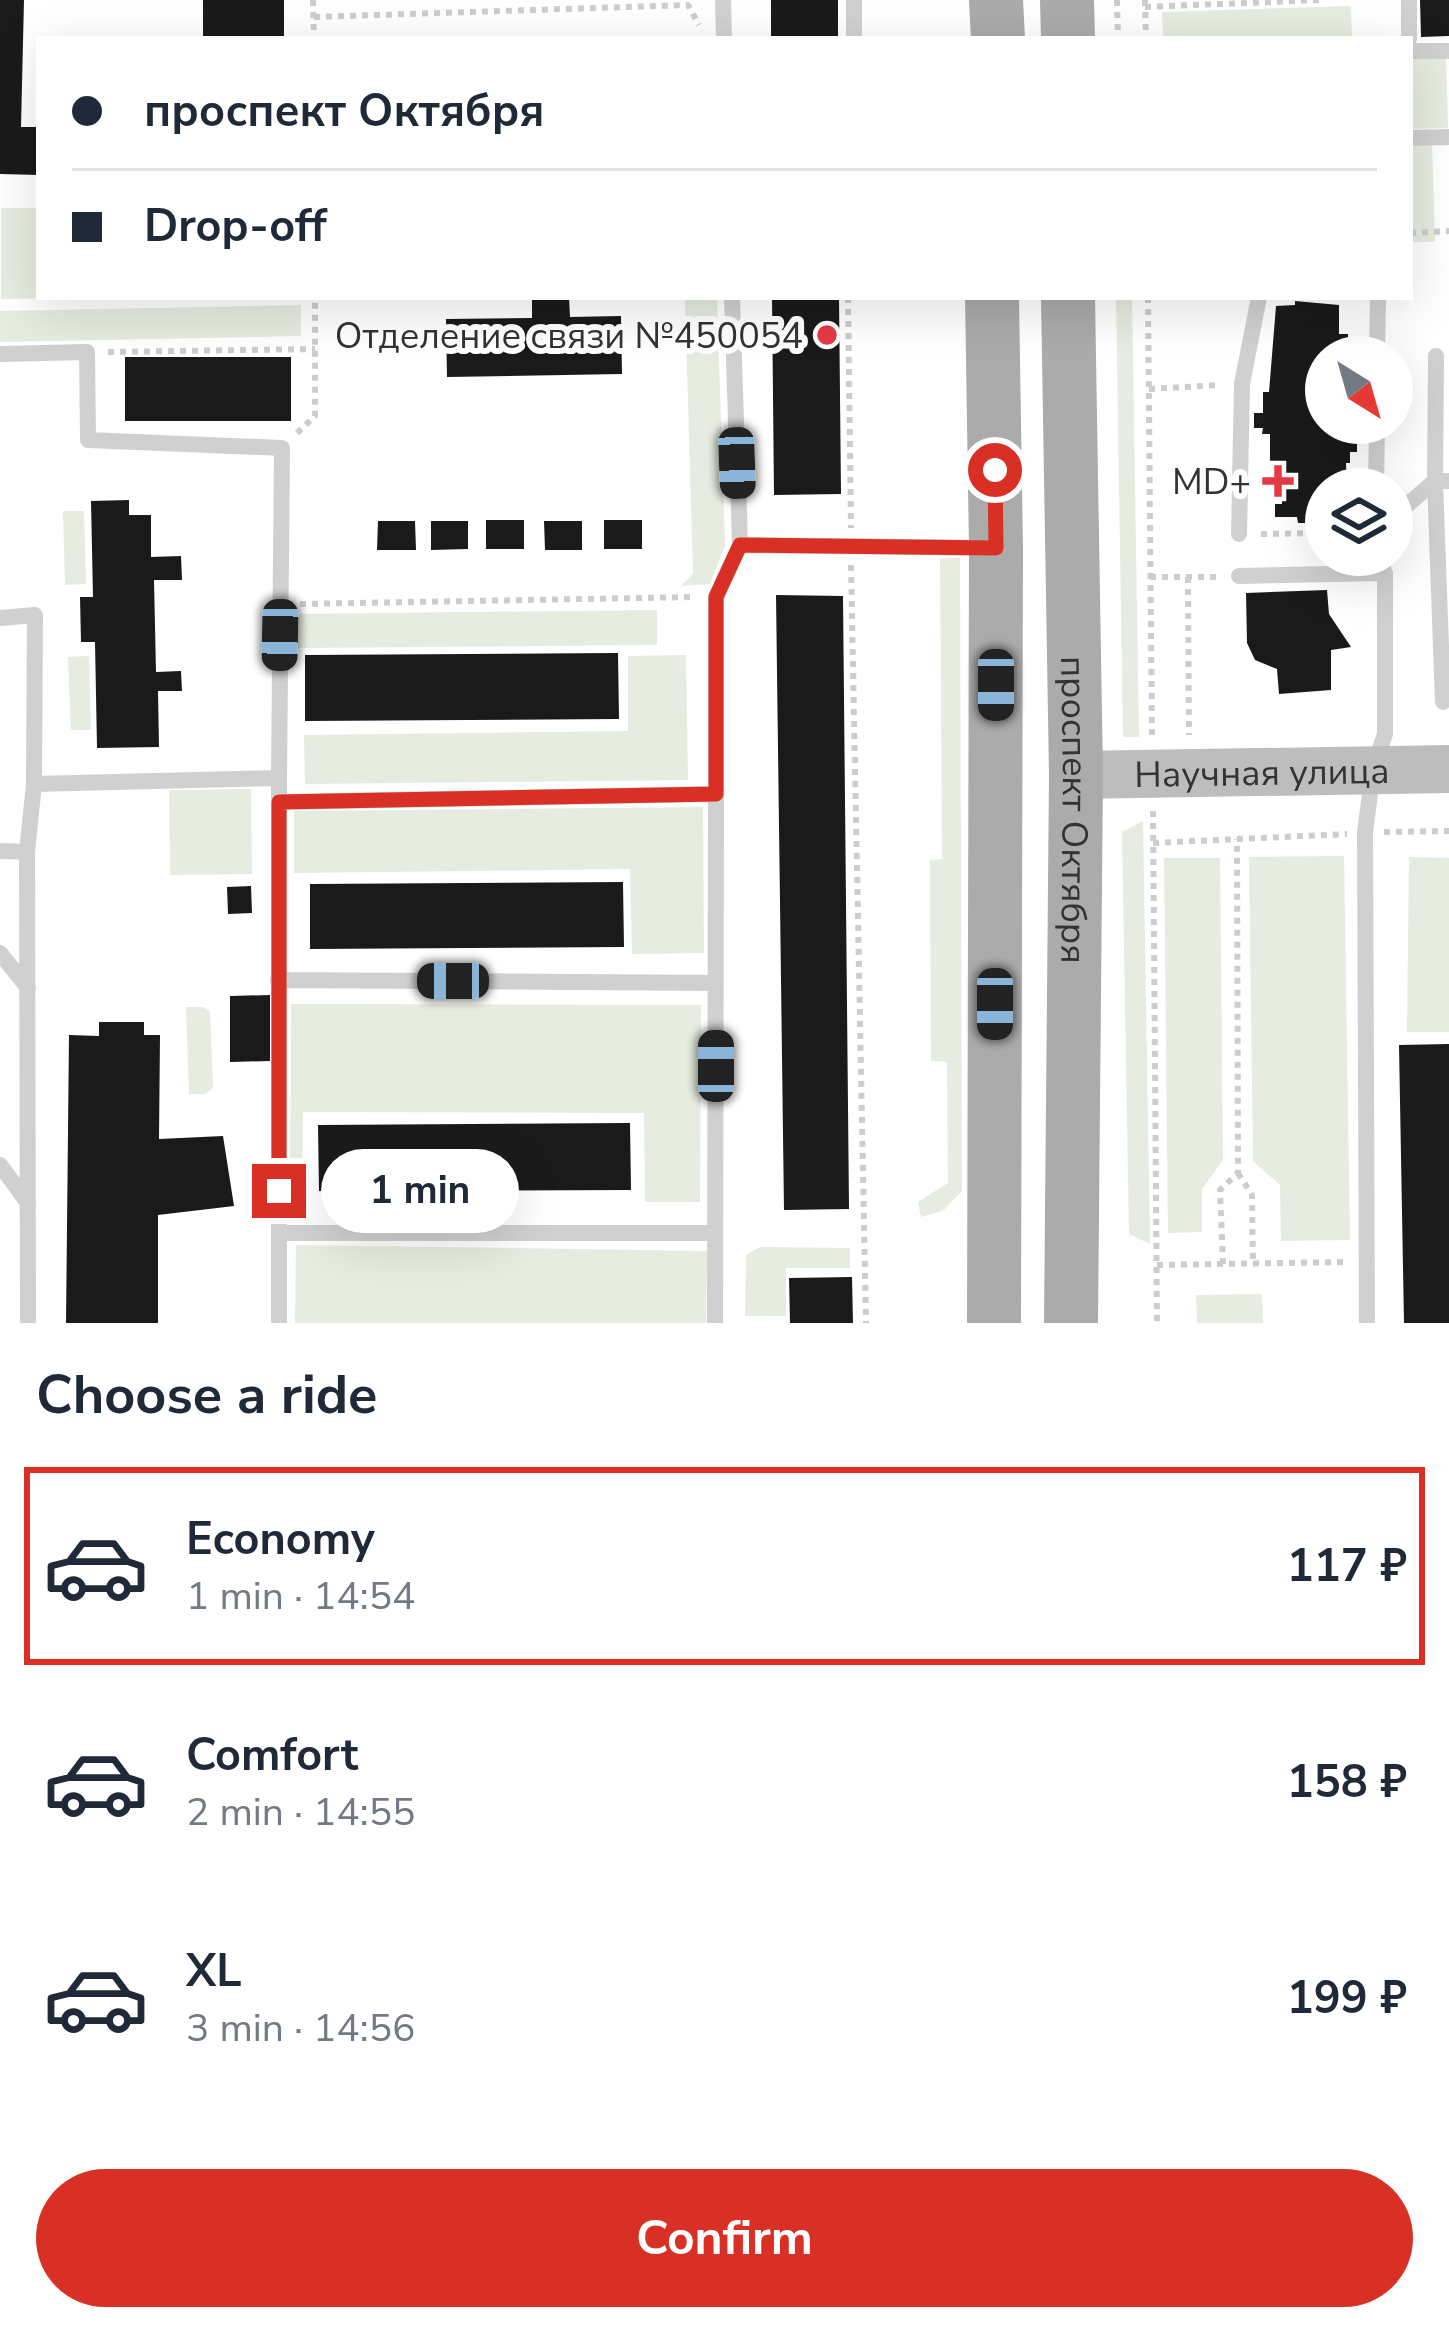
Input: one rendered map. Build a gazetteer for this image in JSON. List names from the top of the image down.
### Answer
{
  "streets": {
    "main road": ["проспект Октября"],
    "street": ["Научная улица"]
  },
  "crossings": [
    ["Научная улица", "проспект Октября"]
  ],
  "places": {
    "other": ["Отделение связи №450054"],
    "health": ["MD+"]
  },
  "north": "bottom right",
  "page": {
    "banner": ["проспект Октября", "Drop-off"],
    "bubble": "1 min",
    "heading": "Choose a ride",
    "list": [
      {
        "name": "Economy",
        "note": "1 min · 14:54",
        "value": "117 ₽"
      },
      {
        "name": "Comfort",
        "note": "2 min · 14:55",
        "value": "158 ₽"
      },
      {
        "name": "XL",
        "note": "3 min · 14:56",
        "value": "199 ₽"
      }
    ],
    "buttons": "Confirm"
  }
}
